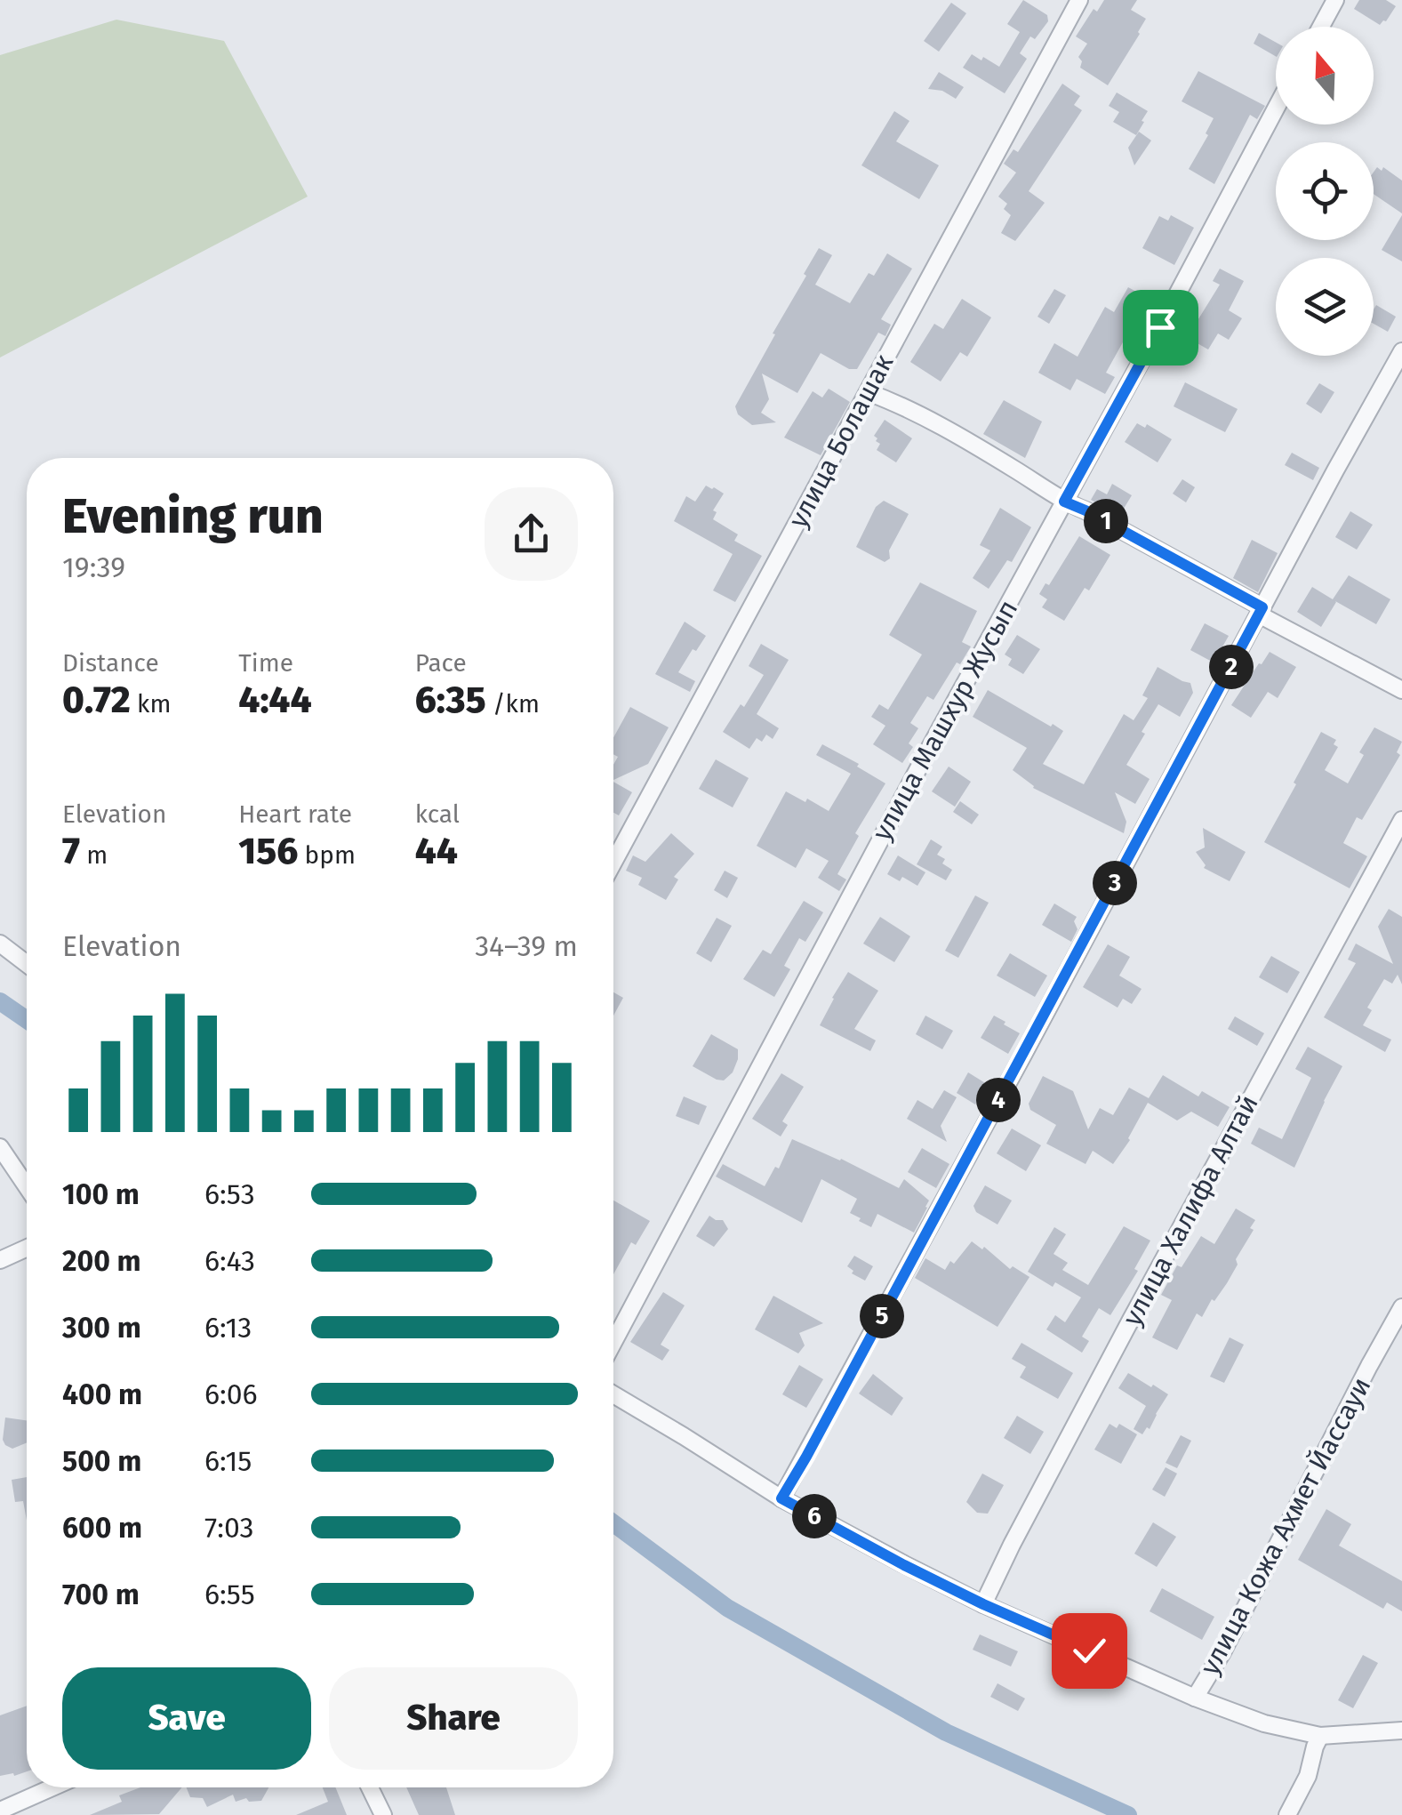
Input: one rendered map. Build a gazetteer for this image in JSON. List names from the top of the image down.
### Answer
{
  "streets": {
    "street": [
      "улица Болашак",
      "улица Машхур Жусып",
      "улица Халифа Алтай",
      "улица Кожа Ахмет Йассауи"
    ]
  },
  "north": "top",
  "page": {
    "heading": ["Evening run", "19:39"],
    "pins": [
      "1",
      "2",
      "3",
      "4",
      "5",
      "6"
    ],
    "stats": [
      ["Distance", "0.72 km"],
      ["Time", "4:44"],
      ["Pace", "6:35 /km"],
      ["Elevation", "7 m"],
      ["Heart rate", "156 bpm"],
      ["kcal", "44"]
    ],
    "chart": ["Elevation", "34–39 m"],
    "list": [
      {
        "name": "100 m",
        "note": "6:53"
      },
      {
        "name": "200 m",
        "note": "6:43"
      },
      {
        "name": "300 m",
        "note": "6:13"
      },
      {
        "name": "400 m",
        "note": "6:06"
      },
      {
        "name": "500 m",
        "note": "6:15"
      },
      {
        "name": "600 m",
        "note": "7:03"
      },
      {
        "name": "700 m",
        "note": "6:55"
      }
    ],
    "buttons": ["Save", "Share"]
  }
}
